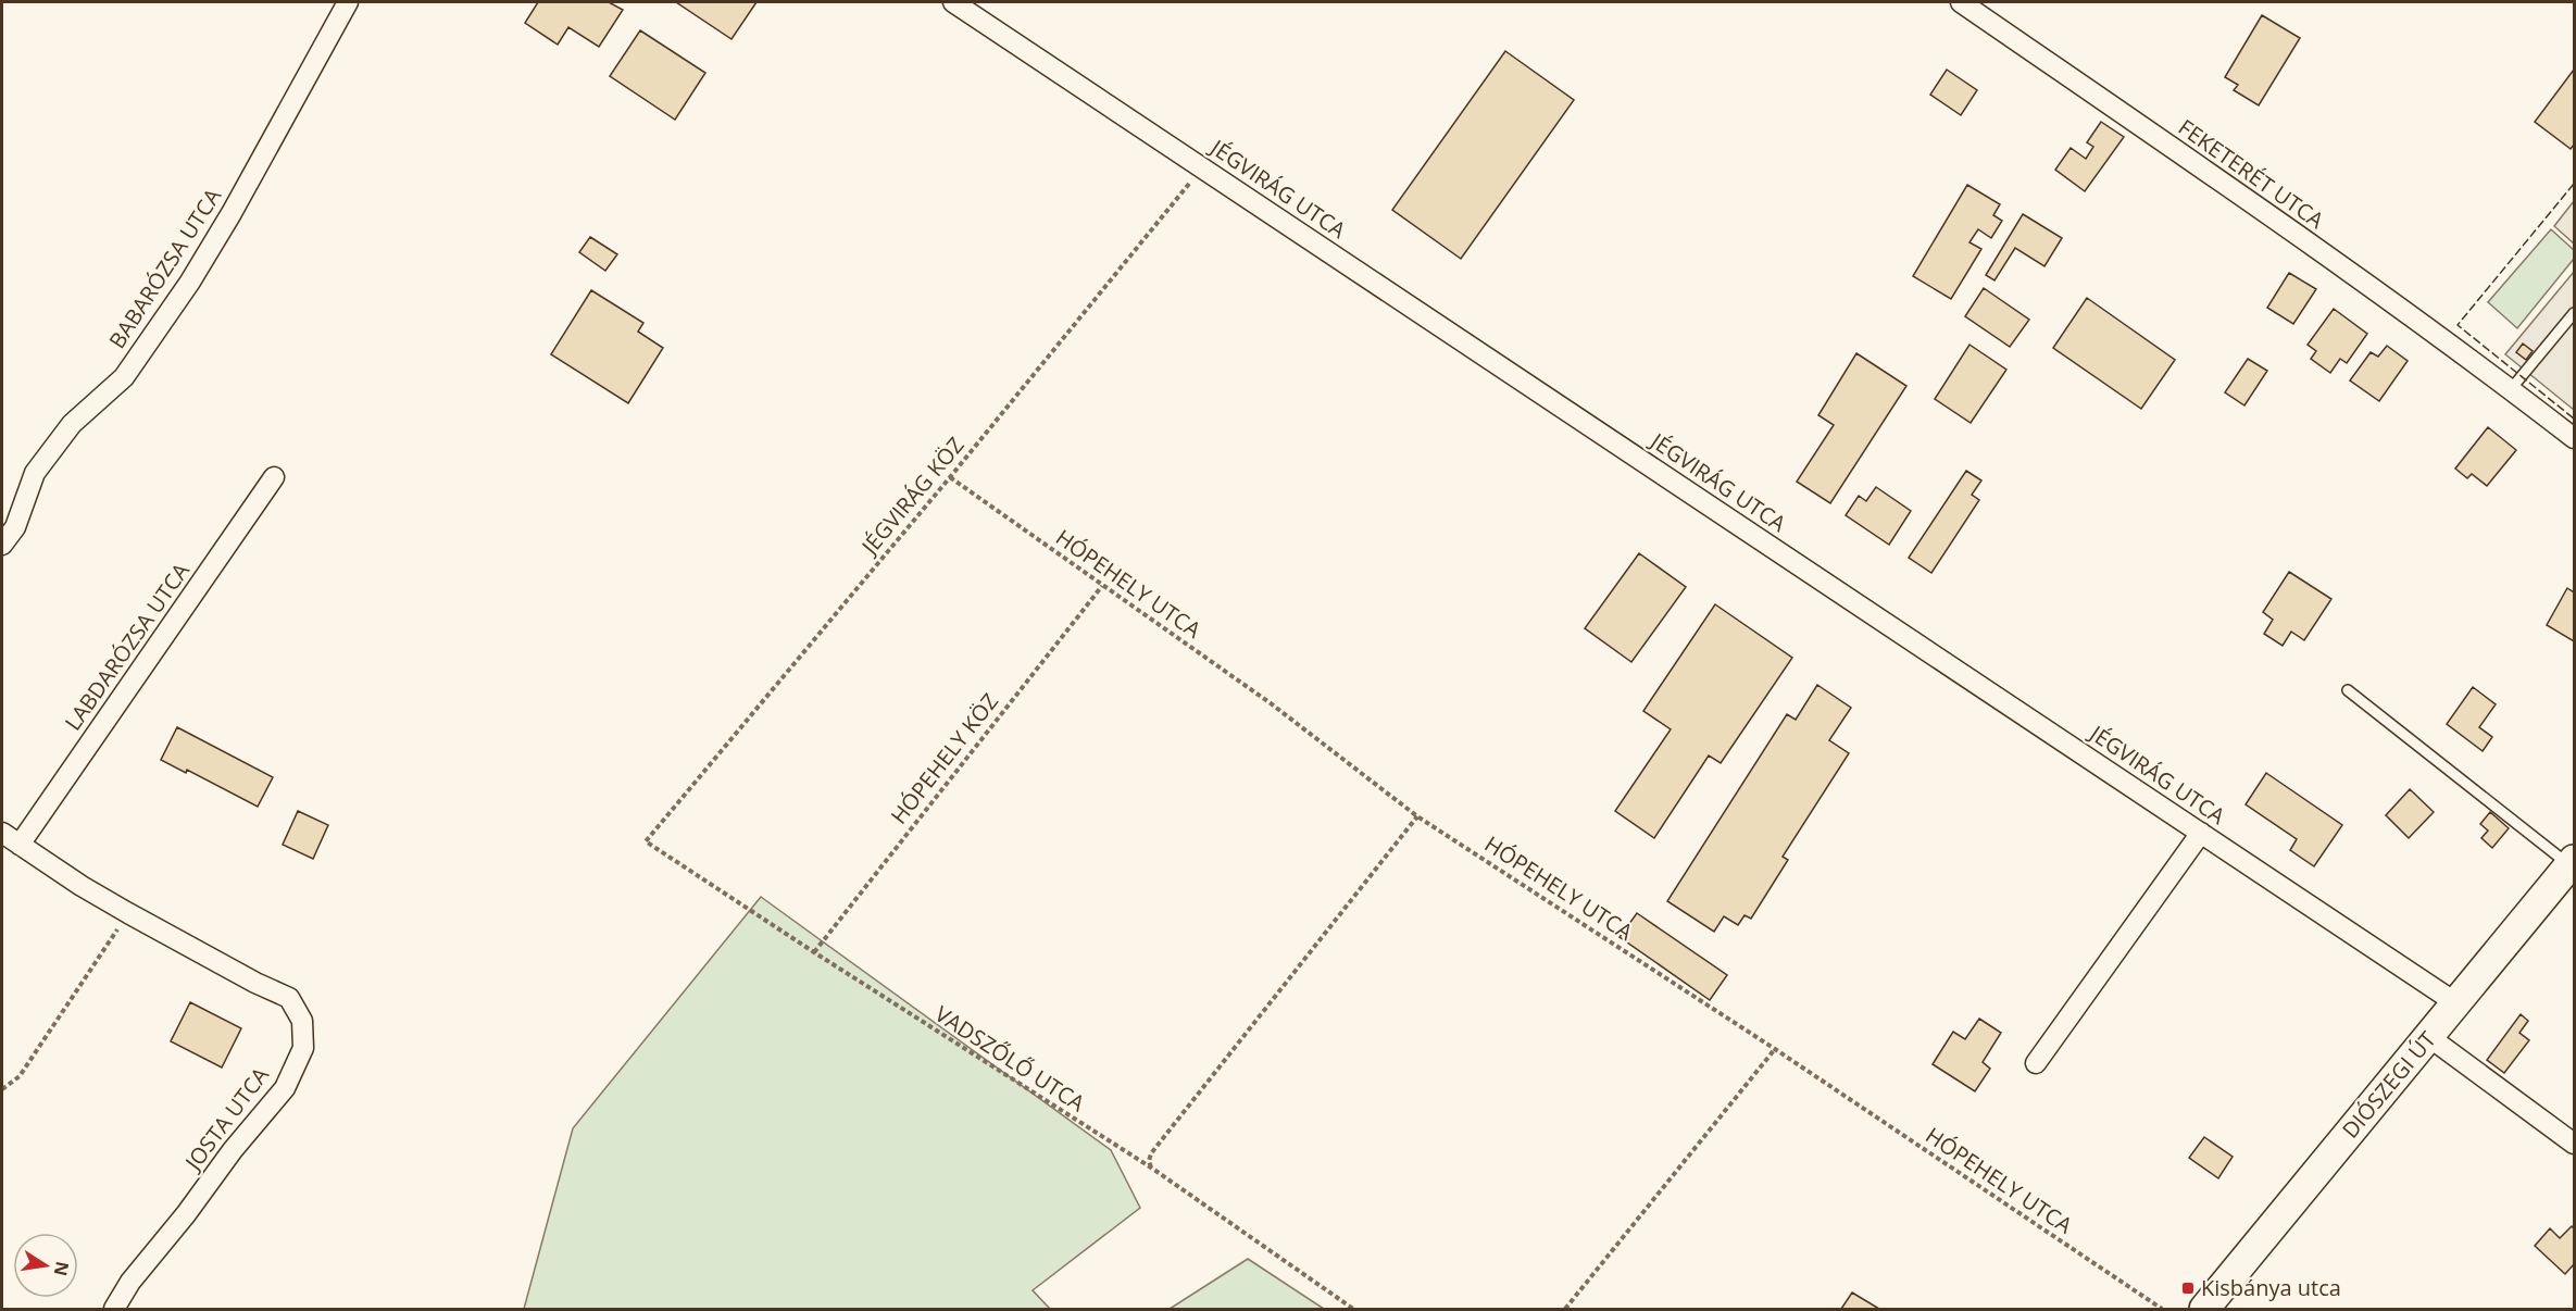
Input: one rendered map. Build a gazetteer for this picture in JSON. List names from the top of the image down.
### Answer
{
  "streets": {
    "main road": ["DIÓSZEGI ÚT"],
    "street": [
      "FEKETERÉT UTCA",
      "JÉGVIRÁG UTCA",
      "BABARÓZSA UTCA",
      "LABDARÓZSA UTCA",
      "JOSTA UTCA"
    ],
    "path": [
      "JÉGVIRÁG KÖZ",
      "HÓPEHELY UTCA",
      "HÓPEHELY KÖZ",
      "VADSZŐLŐ UTCA"
    ]
  },
  "crossings": [
    ["JÉGVIRÁG UTCA", "JÉGVIRÁG KÖZ"],
    ["JÉGVIRÁG UTCA", "DIÓSZEGI ÚT"],
    ["JÉGVIRÁG KÖZ", "HÓPEHELY UTCA"],
    ["JÉGVIRÁG KÖZ", "VADSZŐLŐ UTCA"],
    ["HÓPEHELY UTCA", "HÓPEHELY KÖZ"],
    ["LABDARÓZSA UTCA", "JOSTA UTCA"],
    ["HÓPEHELY KÖZ", "VADSZŐLŐ UTCA"]
  ],
  "places": {
    "transit": ["Kisbánya utca"]
  },
  "north": "right"
}
